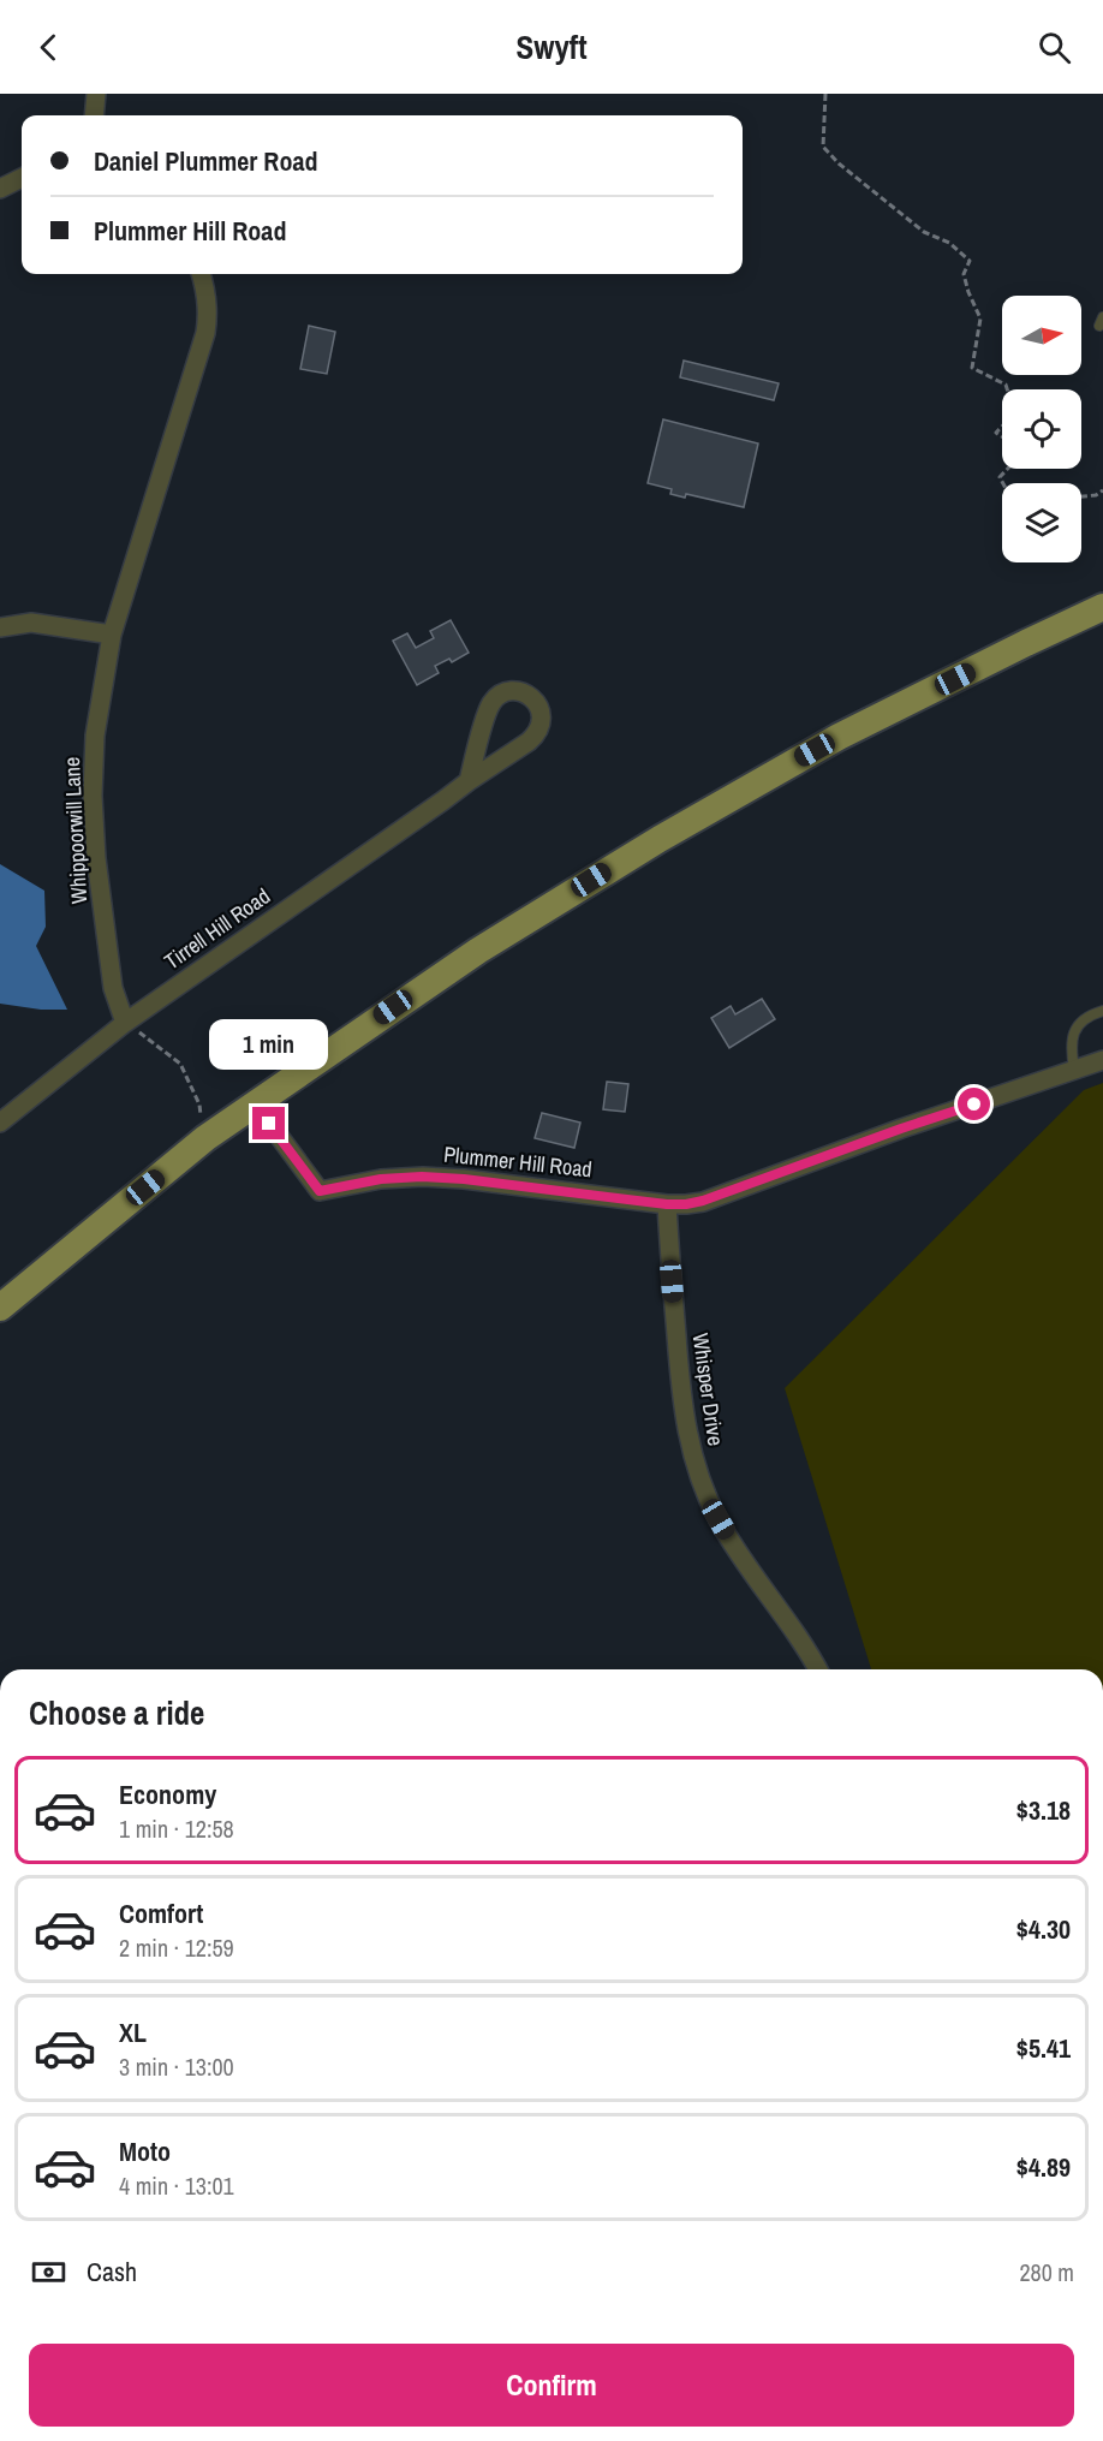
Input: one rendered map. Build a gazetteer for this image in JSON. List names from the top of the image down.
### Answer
{
  "streets": {
    "street": [
      "Whippoorwill Lane",
      "Tirrell Hill Road",
      "Plummer Hill Road",
      "Whisper Drive"
    ]
  },
  "crossings": [
    ["Whippoorwill Lane", "Tirrell Hill Road"],
    ["Plummer Hill Road", "Whisper Drive"]
  ],
  "north": "right",
  "page": {
    "header": "Swyft",
    "banner": ["Daniel Plummer Road", "Plummer Hill Road"],
    "bubble": "1 min",
    "heading": "Choose a ride",
    "list": [
      {
        "name": "Economy",
        "note": "1 min · 12:58",
        "value": "$3.18"
      },
      {
        "name": "Comfort",
        "note": "2 min · 12:59",
        "value": "$4.30"
      },
      {
        "name": "XL",
        "note": "3 min · 13:00",
        "value": "$5.41"
      },
      {
        "name": "Moto",
        "note": "4 min · 13:01",
        "value": "$4.89"
      }
    ],
    "pay": ["Cash", "280 m"],
    "buttons": "Confirm"
  }
}
